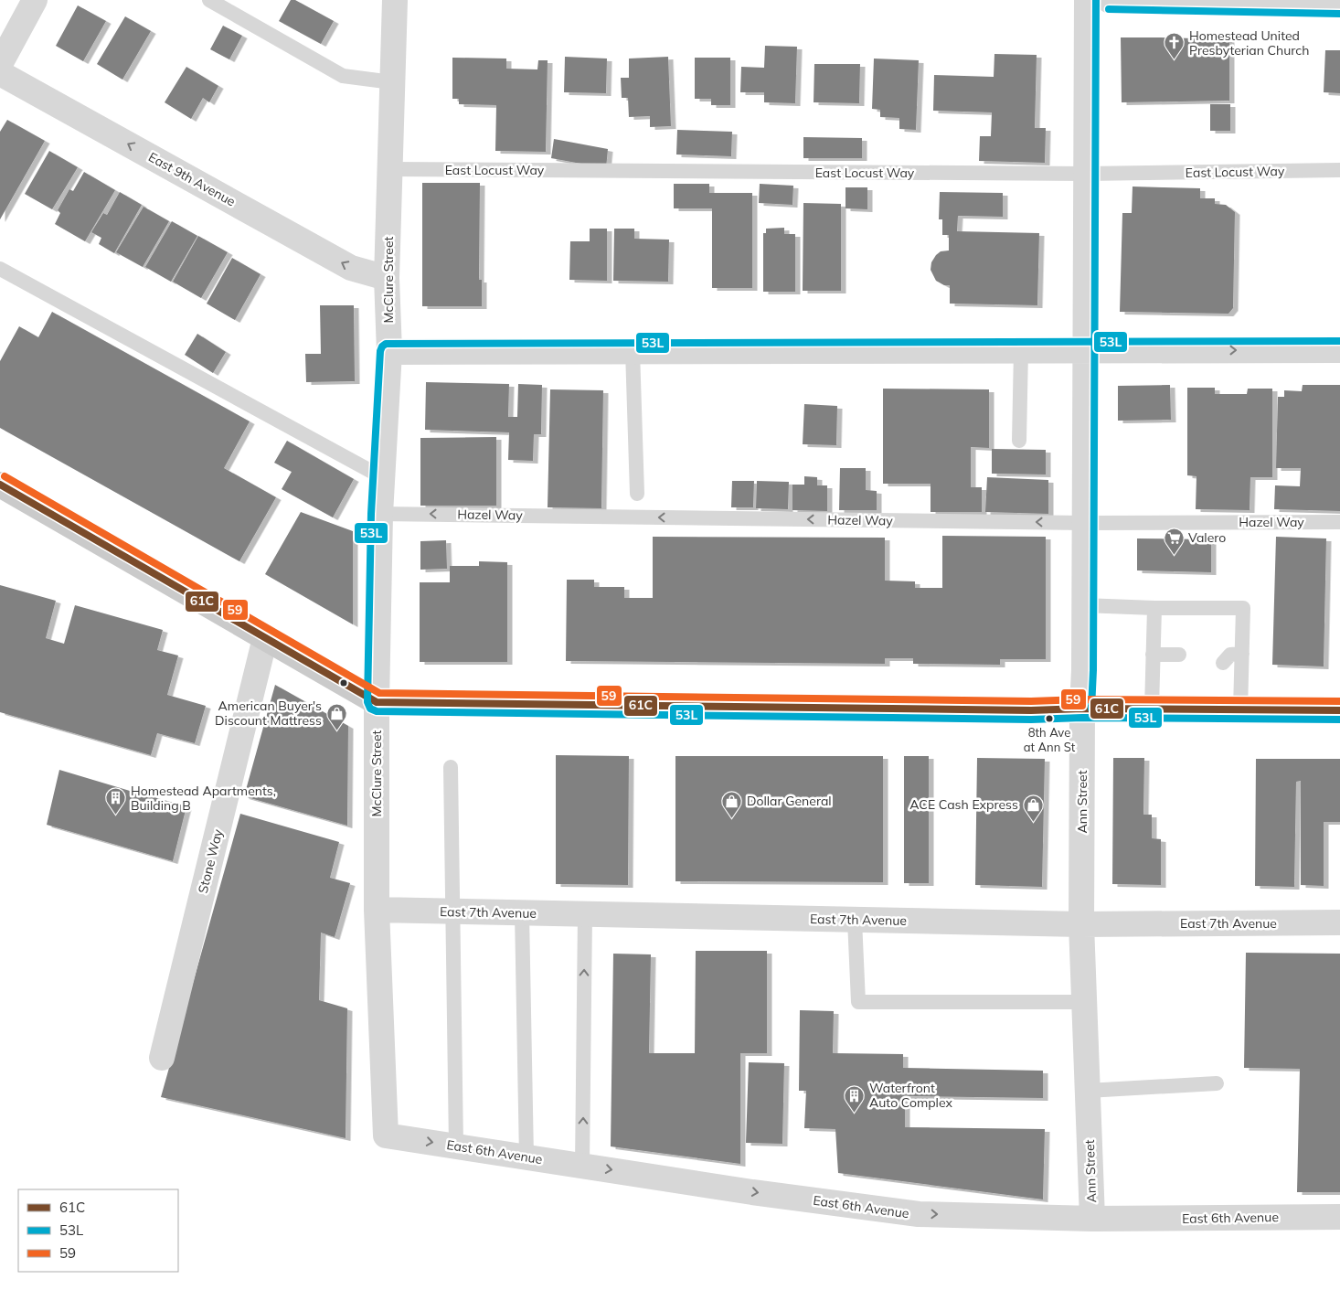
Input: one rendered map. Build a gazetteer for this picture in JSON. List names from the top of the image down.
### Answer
{
  "streets": {
    "street": [
      "East 9th Avenue",
      "McClure Street",
      "Ann Street",
      "Stone Way",
      "East 7th Avenue",
      "East 6th Avenue"
    ],
    "lane": ["East Locust Way", "Hazel Way"]
  },
  "crossings": [
    ["East Locust Way", "McClure Street"],
    ["East Locust Way", "Ann Street"],
    ["East 9th Avenue", "McClure Street"],
    ["McClure Street", "Hazel Way"],
    ["McClure Street", "East 7th Avenue"],
    ["McClure Street", "East 6th Avenue"],
    ["Hazel Way", "Ann Street"],
    ["Ann Street", "East 7th Avenue"],
    ["Ann Street", "East 6th Avenue"]
  ],
  "one_way": ["East 9th Avenue", "Hazel Way", "East 6th Avenue"],
  "places": {
    "church": ["Homestead United Presbyterian Church"],
    "supermarket": ["Valero"],
    "other": ["8th Ave at Ann St"],
    "shop": ["American Buyer's Discount Mattress", "Dollar General", "ACE Cash Express"],
    "building": ["Homestead Apartments, Building B", "Waterfront Auto Complex"]
  },
  "lines": ["transit line 53L", "transit line 59", "transit line 61C"],
  "legend": ["61C", "53L", "59"]
}
